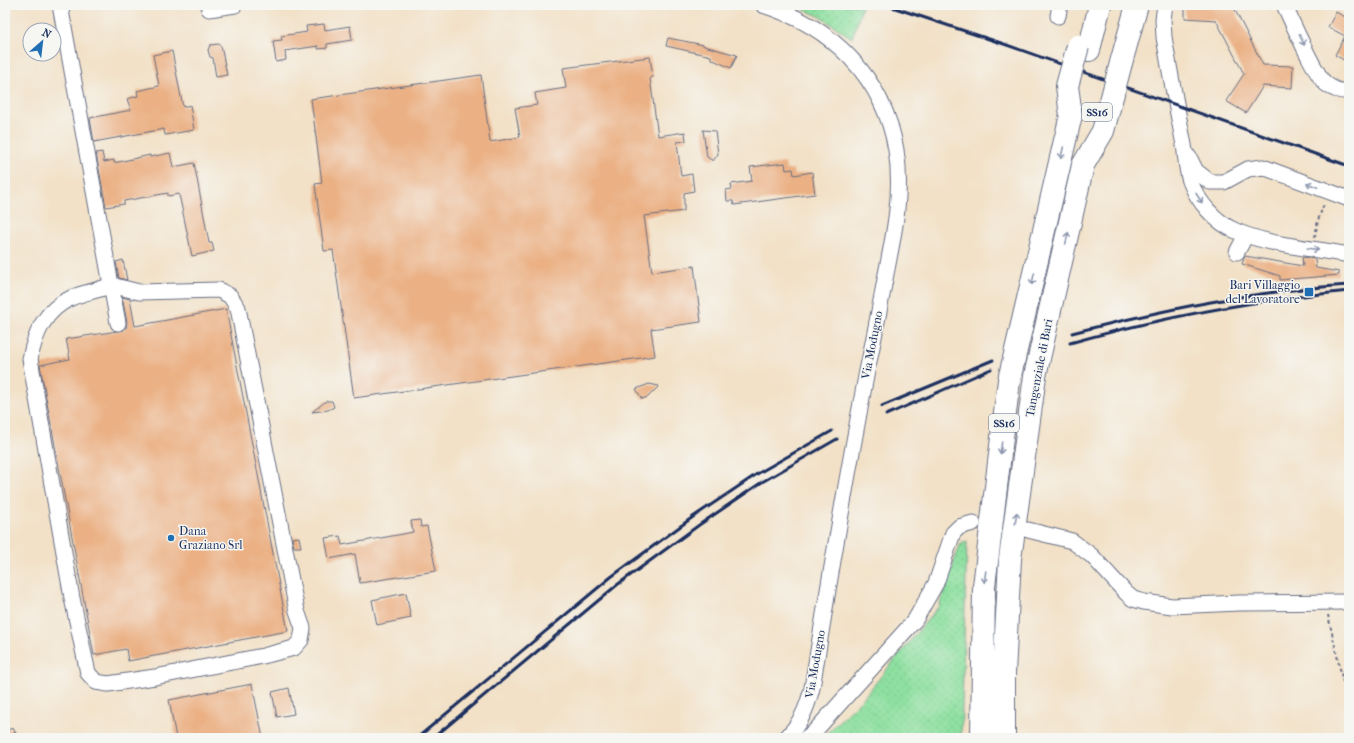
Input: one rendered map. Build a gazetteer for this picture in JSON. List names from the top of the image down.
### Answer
{
  "streets": {
    "highway": ["SS16", "Tangenziale di Bari"],
    "street": ["Via Modugno"]
  },
  "places": {
    "transit": ["Bari Villaggio del Lavoratore"],
    "other": ["Dana Graziano Srl"]
  },
  "north": "top right"
}
